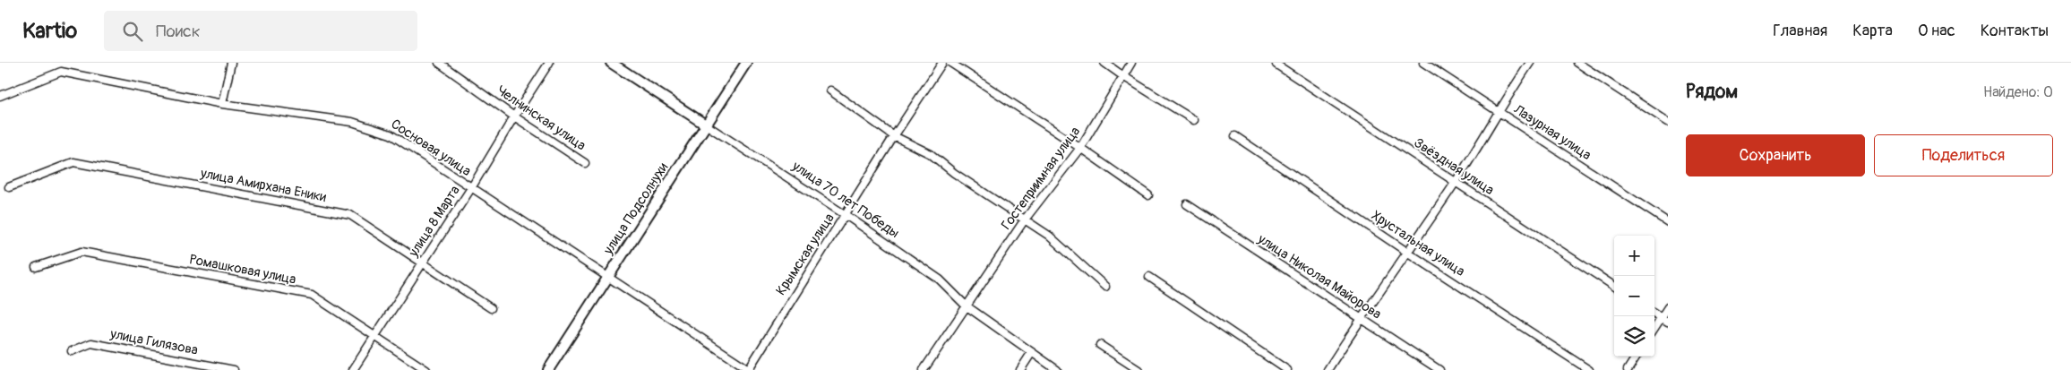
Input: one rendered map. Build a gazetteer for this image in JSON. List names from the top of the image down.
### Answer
{
  "streets": {
    "street": [
      "Челнинская улица",
      "Лазурная улица",
      "Сосновая улица",
      "Звёздная улица",
      "Гостеприимная улица",
      "улица Амирхана Еники",
      "улица 70 лет Победы",
      "улица Подсолнухи",
      "улица 8 Марта",
      "Хрустальная улица",
      "Крымская улица",
      "Ромашковая улица",
      "улица Николая Майорова",
      "улица Гилязова"
    ]
  },
  "crossings": [
    ["Челнинская улица", "улица 8 Марта"],
    ["Сосновая улица", "улица Подсолнухи"],
    ["Сосновая улица", "улица 8 Марта"],
    ["Сосновая улица", "Крымская улица"],
    ["Гостеприимная улица", "улица 70 лет Победы"],
    ["улица Амирхана Еники", "улица 8 Марта"],
    ["улица 70 лет Победы", "улица Подсолнухи"],
    ["улица 70 лет Победы", "Крымская улица"],
    ["улица 8 Марта", "Ромашковая улица"]
  ],
  "page": {
    "header": "Kartio",
    "search": "Поиск",
    "nav": [
      "Главная",
      "Карта",
      "О нас",
      "Контакты"
    ],
    "heading": ["Рядом", "Найдено: 0"],
    "buttons": ["Сохранить", "Поделиться"],
    "map_buttons": ["+", "−"]
  }
}
